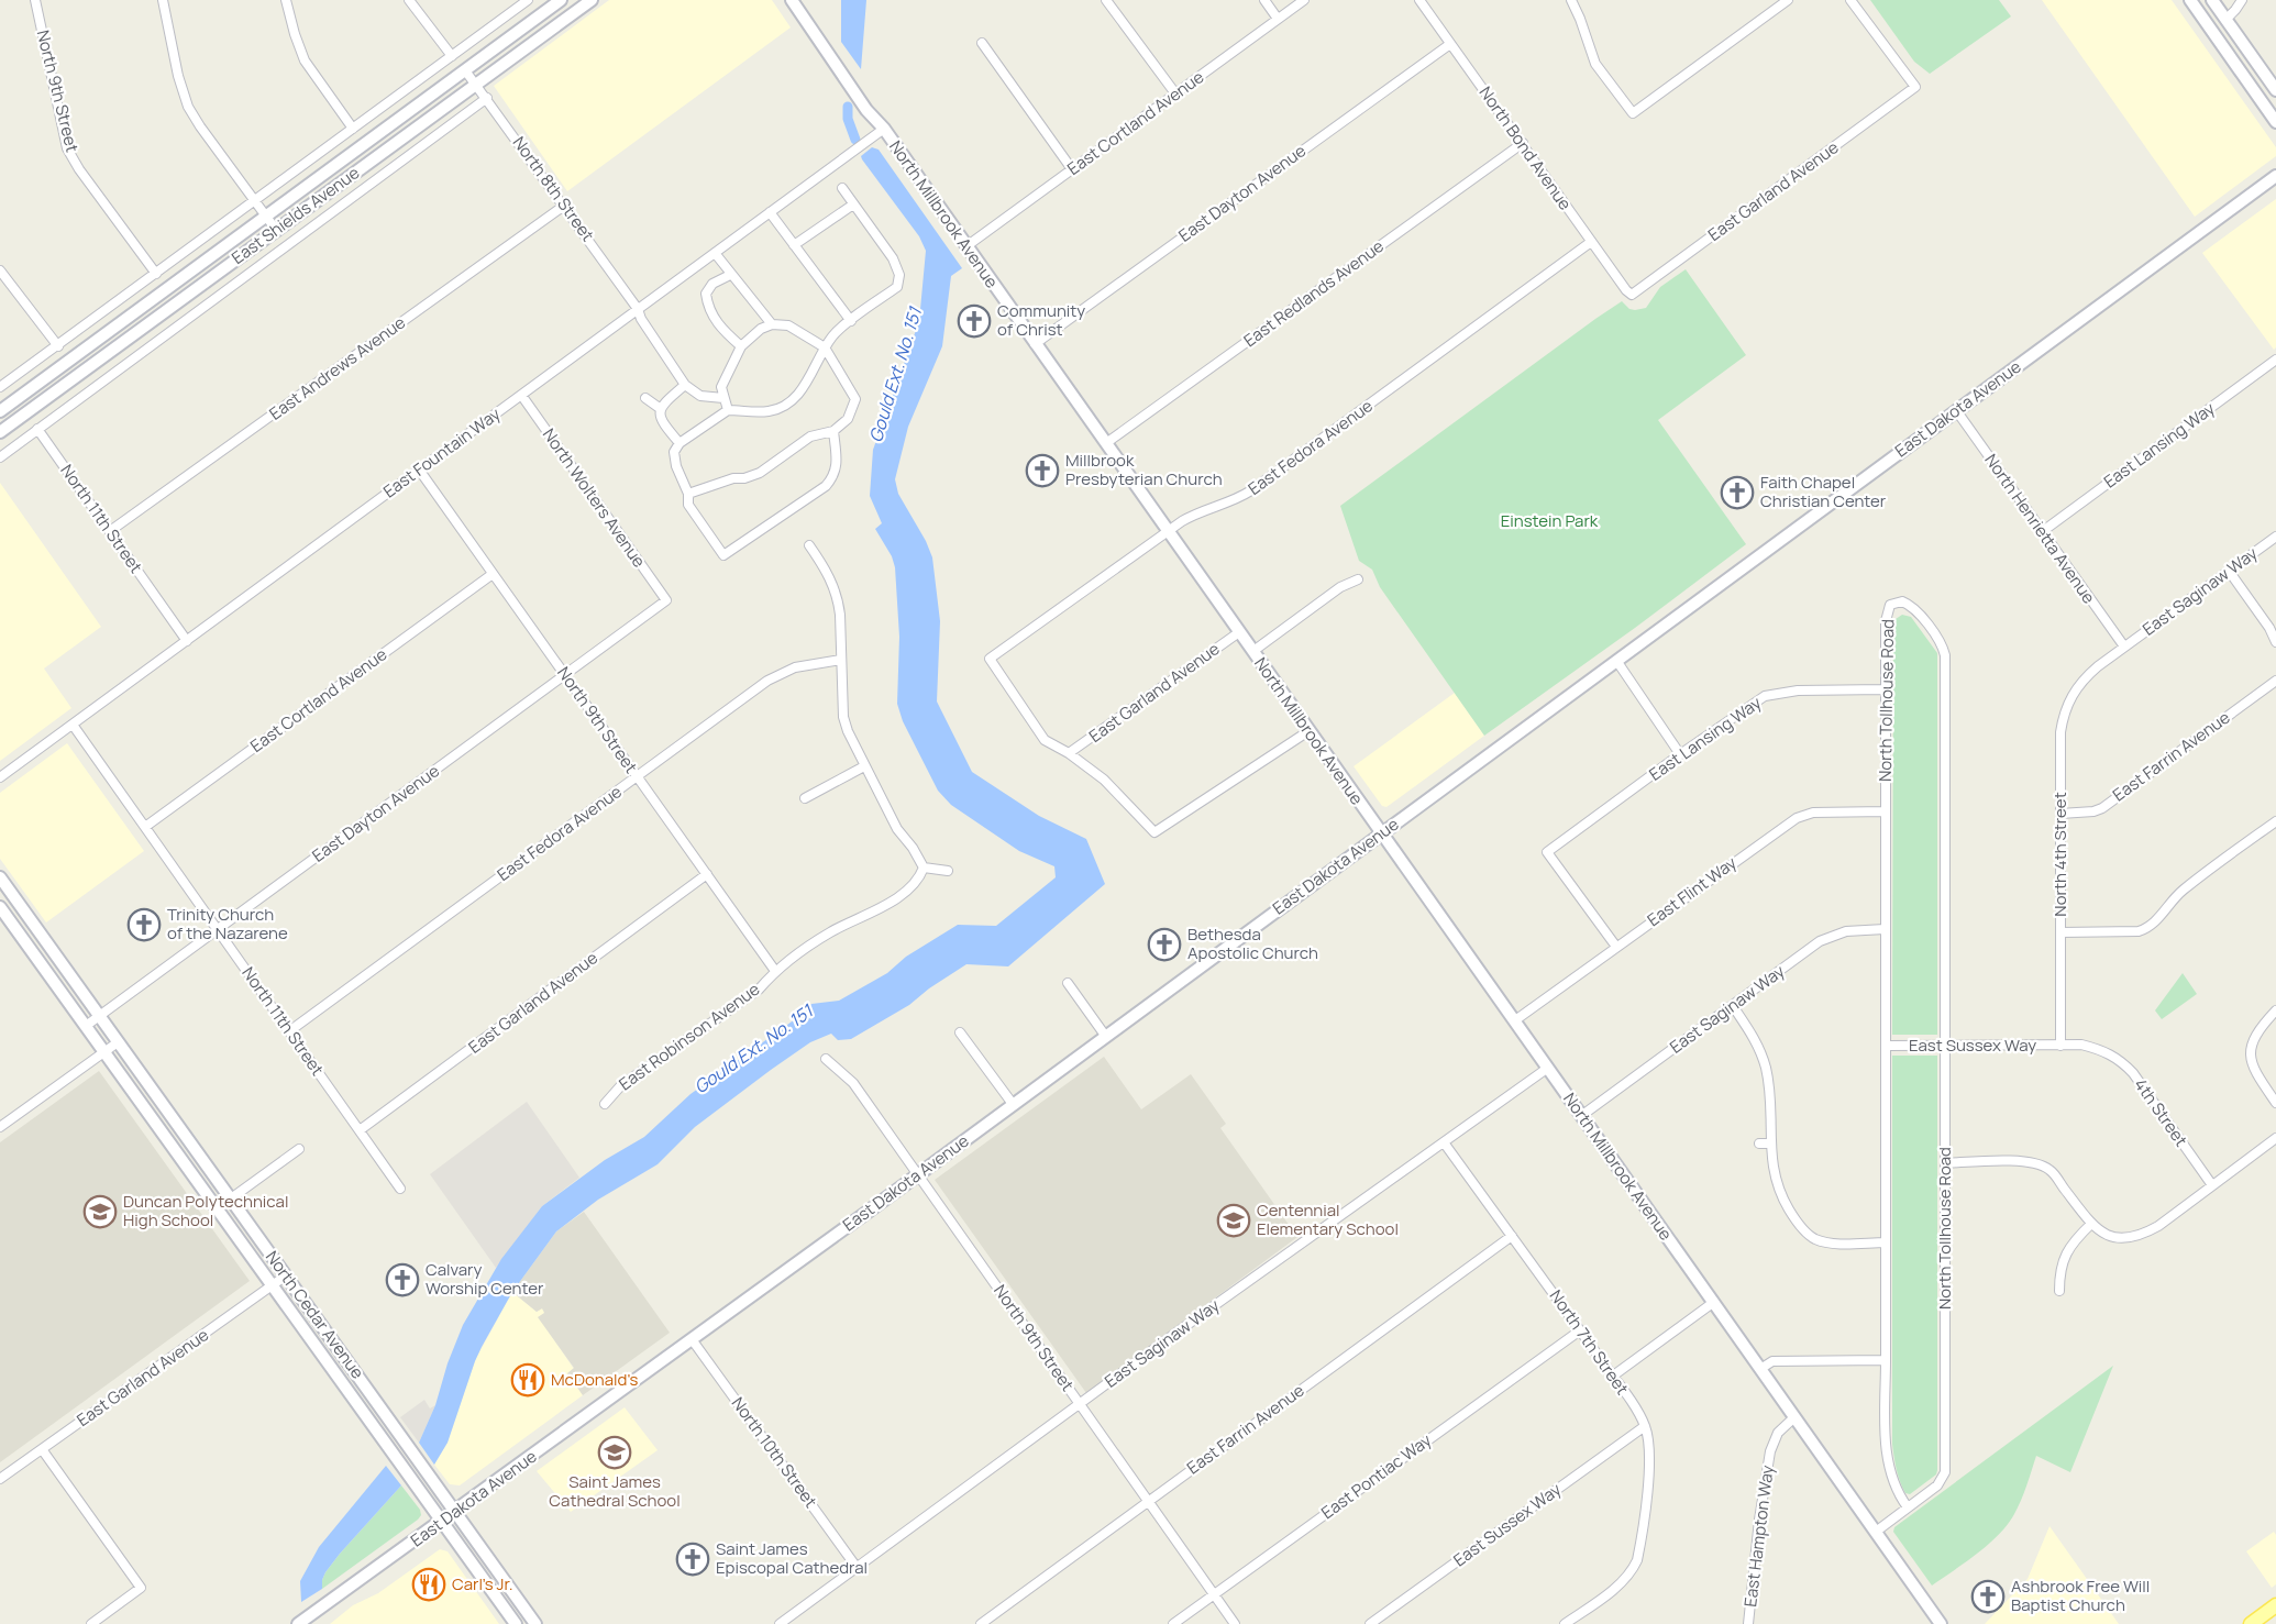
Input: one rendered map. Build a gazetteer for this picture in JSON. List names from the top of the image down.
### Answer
{
  "streets": {
    "street": [
      "North 9th Street",
      "East Cortland Avenue",
      "North Bond Avenue",
      "North 8th Street",
      "East Garland Avenue",
      "East Dayton Avenue",
      "North Millbrook Avenue",
      "East Shields Avenue",
      "East Redlands Avenue",
      "East Andrews Avenue",
      "East Dakota Avenue",
      "East Lansing Way",
      "East Fedora Avenue",
      "East Fountain Way",
      "North Wolters Avenue",
      "North 11th Street",
      "North Henrietta Avenue",
      "East Saginaw Way",
      "North Tollhouse Road",
      "East Farrin Avenue",
      "North 4th Street",
      "East Flint Way",
      "East Robinson Avenue",
      "East Sussex Way",
      "4th Street",
      "North Cedar Avenue",
      "North 7th Street",
      "North 10th Street",
      "East Pontiac Way",
      "East Hampton Way"
    ]
  },
  "crossings": [
    ["North 9th Street", "East Cortland Avenue"],
    ["North 9th Street", "East Garland Avenue"],
    ["North 9th Street", "East Dayton Avenue"],
    ["North 9th Street", "East Dakota Avenue"],
    ["North 9th Street", "East Fedora Avenue"],
    ["North 9th Street", "East Fountain Way"],
    ["North 9th Street", "East Saginaw Way"],
    ["North 9th Street", "East Farrin Avenue"],
    ["North 9th Street", "East Robinson Avenue"],
    ["North 9th Street", "East Pontiac Way"],
    ["East Cortland Avenue", "North Millbrook Avenue"],
    ["East Cortland Avenue", "North 11th Street"],
    ["North Bond Avenue", "East Garland Avenue"],
    ["North Bond Avenue", "East Dayton Avenue"],
    ["North Bond Avenue", "East Redlands Avenue"],
    ["North Bond Avenue", "East Fedora Avenue"],
    ["North 8th Street", "East Shields Avenue"],
    ["North 8th Street", "East Andrews Avenue"],
    ["North 8th Street", "East Fountain Way"],
    ["East Garland Avenue", "North Millbrook Avenue"],
    ["East Garland Avenue", "East Fedora Avenue"],
    ["East Garland Avenue", "North 11th Street"],
    ["East Garland Avenue", "North Cedar Avenue"],
    ["East Dayton Avenue", "North Millbrook Avenue"],
    ["East Dayton Avenue", "North Wolters Avenue"],
    ["East Dayton Avenue", "North 11th Street"],
    ["East Dayton Avenue", "North Cedar Avenue"],
    ["North Millbrook Avenue", "East Redlands Avenue"],
    ["North Millbrook Avenue", "East Dakota Avenue"],
    ["North Millbrook Avenue", "East Fedora Avenue"],
    ["North Millbrook Avenue", "East Fountain Way"],
    ["North Millbrook Avenue", "East Saginaw Way"],
    ["North Millbrook Avenue", "North Tollhouse Road"],
    ["North Millbrook Avenue", "East Flint Way"],
    ["North Millbrook Avenue", "East Hampton Way"],
    ["East Andrews Avenue", "North 11th Street"],
    ["East Dakota Avenue", "North Henrietta Avenue"],
    ["East Dakota Avenue", "North Cedar Avenue"],
    ["East Dakota Avenue", "North 10th Street"],
    ["East Lansing Way", "North Henrietta Avenue"],
    ["East Lansing Way", "North Tollhouse Road"],
    ["East Lansing Way", "East Flint Way"],
    ["East Fedora Avenue", "North 11th Street"],
    ["East Fountain Way", "North Wolters Avenue"],
    ["East Fountain Way", "North 11th Street"],
    ["North Henrietta Avenue", "East Saginaw Way"],
    ["North Henrietta Avenue", "North 4th Street"],
    ["East Saginaw Way", "North Tollhouse Road"],
    ["East Saginaw Way", "North 4th Street"],
    ["East Saginaw Way", "North 7th Street"],
    ["East Saginaw Way", "North 10th Street"],
    ["North Tollhouse Road", "East Flint Way"],
    ["North Tollhouse Road", "East Sussex Way"],
    ["East Farrin Avenue", "North 4th Street"],
    ["East Farrin Avenue", "North 7th Street"],
    ["North 4th Street", "East Sussex Way"],
    ["North 4th Street", "4th Street"],
    ["East Sussex Way", "4th Street"],
    ["East Sussex Way", "North 7th Street"],
    ["North 7th Street", "East Pontiac Way"]
  ],
  "water": ["Gould Ext. No. 151"],
  "parks": ["Einstein Park"],
  "places": {
    "church": [
      "Community of Christ",
      "Millbrook Presbyterian Church",
      "Faith Chapel Christian Center",
      "Trinity Church of the Nazarene",
      "Bethesda Apostolic Church",
      "Calvary Worship Center",
      "Saint James Episcopal Cathedral",
      "Ashbrook Free Will Baptist Church"
    ],
    "school or university": ["Duncan Polytechnical High School", "Centennial Elementary School", "Saint James Cathedral School"],
    "restaurant": ["McDonald's", "Carl's Jr."]
  }
}
